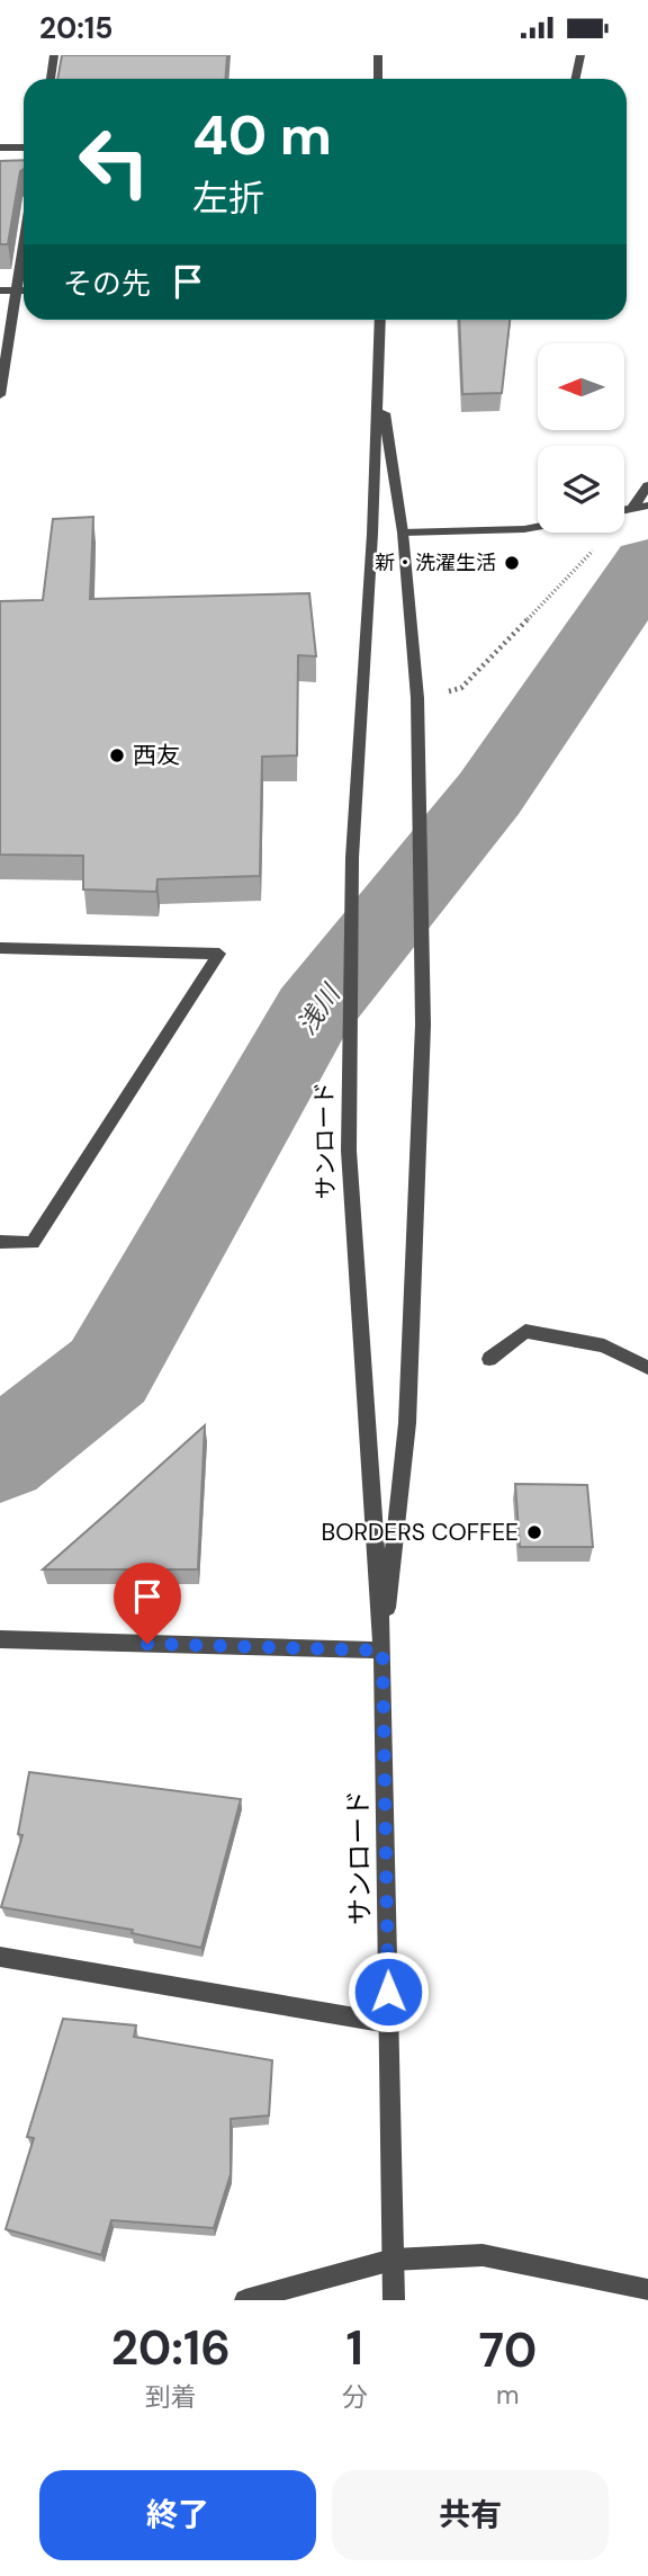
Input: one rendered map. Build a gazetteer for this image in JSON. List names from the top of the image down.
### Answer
{
  "streets": {
    "street": ["サンロード"]
  },
  "water": ["浅川"],
  "places": ["新・洗濯生活", "西友", "BORDERS COFFEE"],
  "north": "left",
  "page": {
    "status": "20:15",
    "turn": ["40 m", "左折"],
    "then": "その先",
    "eta": [
      "20:16",
      "到着",
      "1",
      "分",
      "70",
      "m"
    ],
    "buttons": ["終了", "共有"]
  }
}
